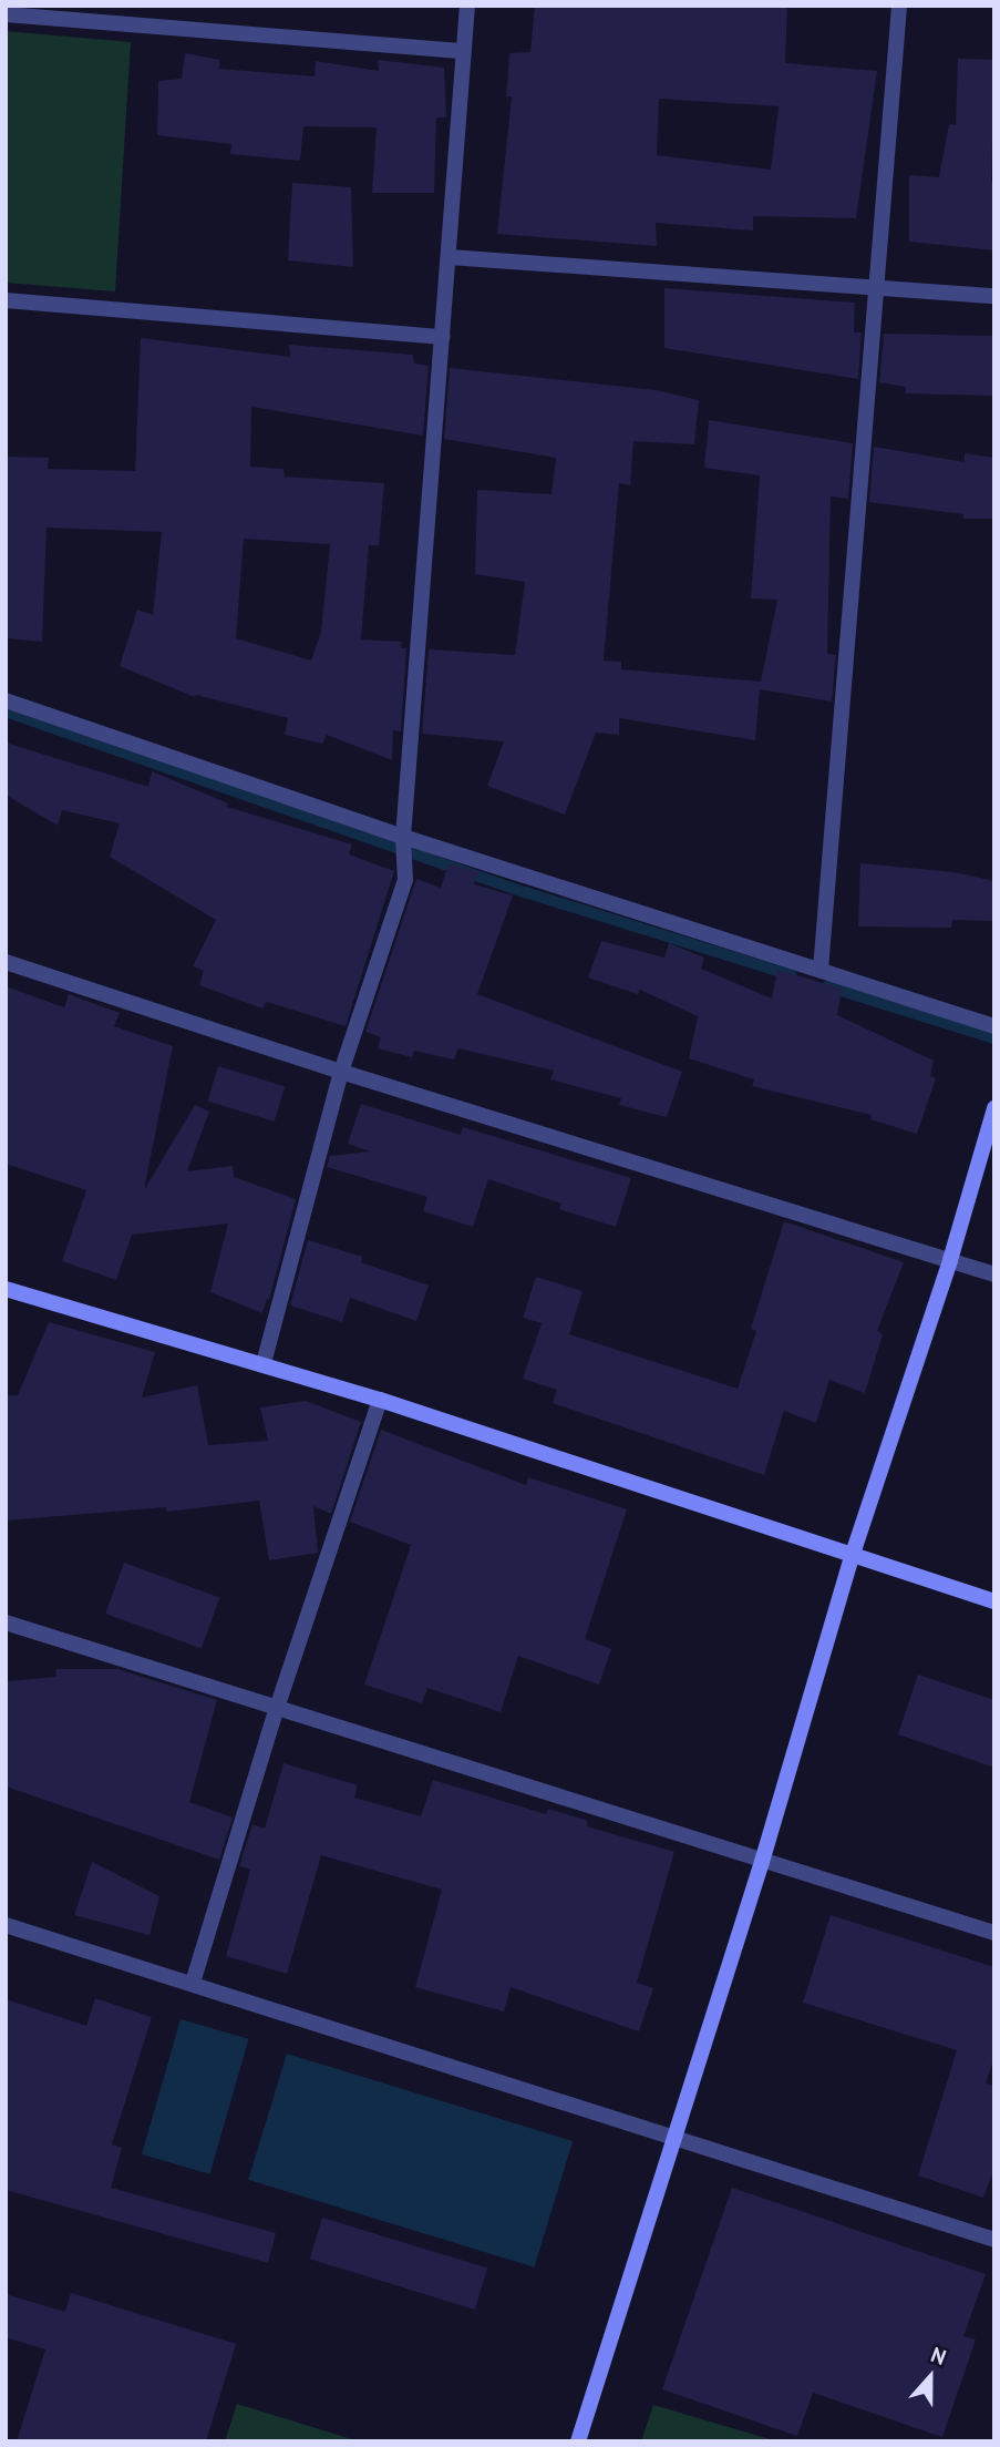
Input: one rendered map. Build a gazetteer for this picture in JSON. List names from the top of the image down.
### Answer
{
  "north": "top"
}
